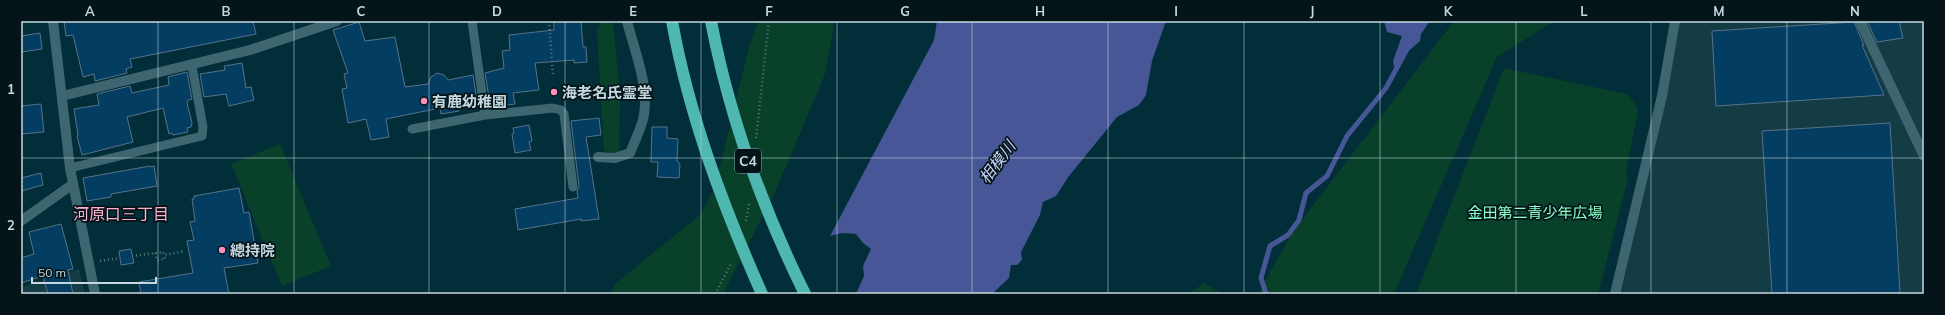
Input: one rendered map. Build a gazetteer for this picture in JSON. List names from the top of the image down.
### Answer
{
  "streets": {
    "highway": ["C4"]
  },
  "districts": ["河原口三丁目"],
  "water": ["相模川"],
  "parks": ["金田第二青少年広場"],
  "places": ["海老名氏霊堂", "有鹿幼稚園", "總持院"],
  "scale_bar": "50 m",
  "grid": {
    "columns": [
      "A",
      "B",
      "C",
      "D",
      "E",
      "F",
      "G",
      "H",
      "I",
      "J",
      "K",
      "L",
      "M",
      "N"
    ],
    "rows": ["1", "2"]
  }
}
